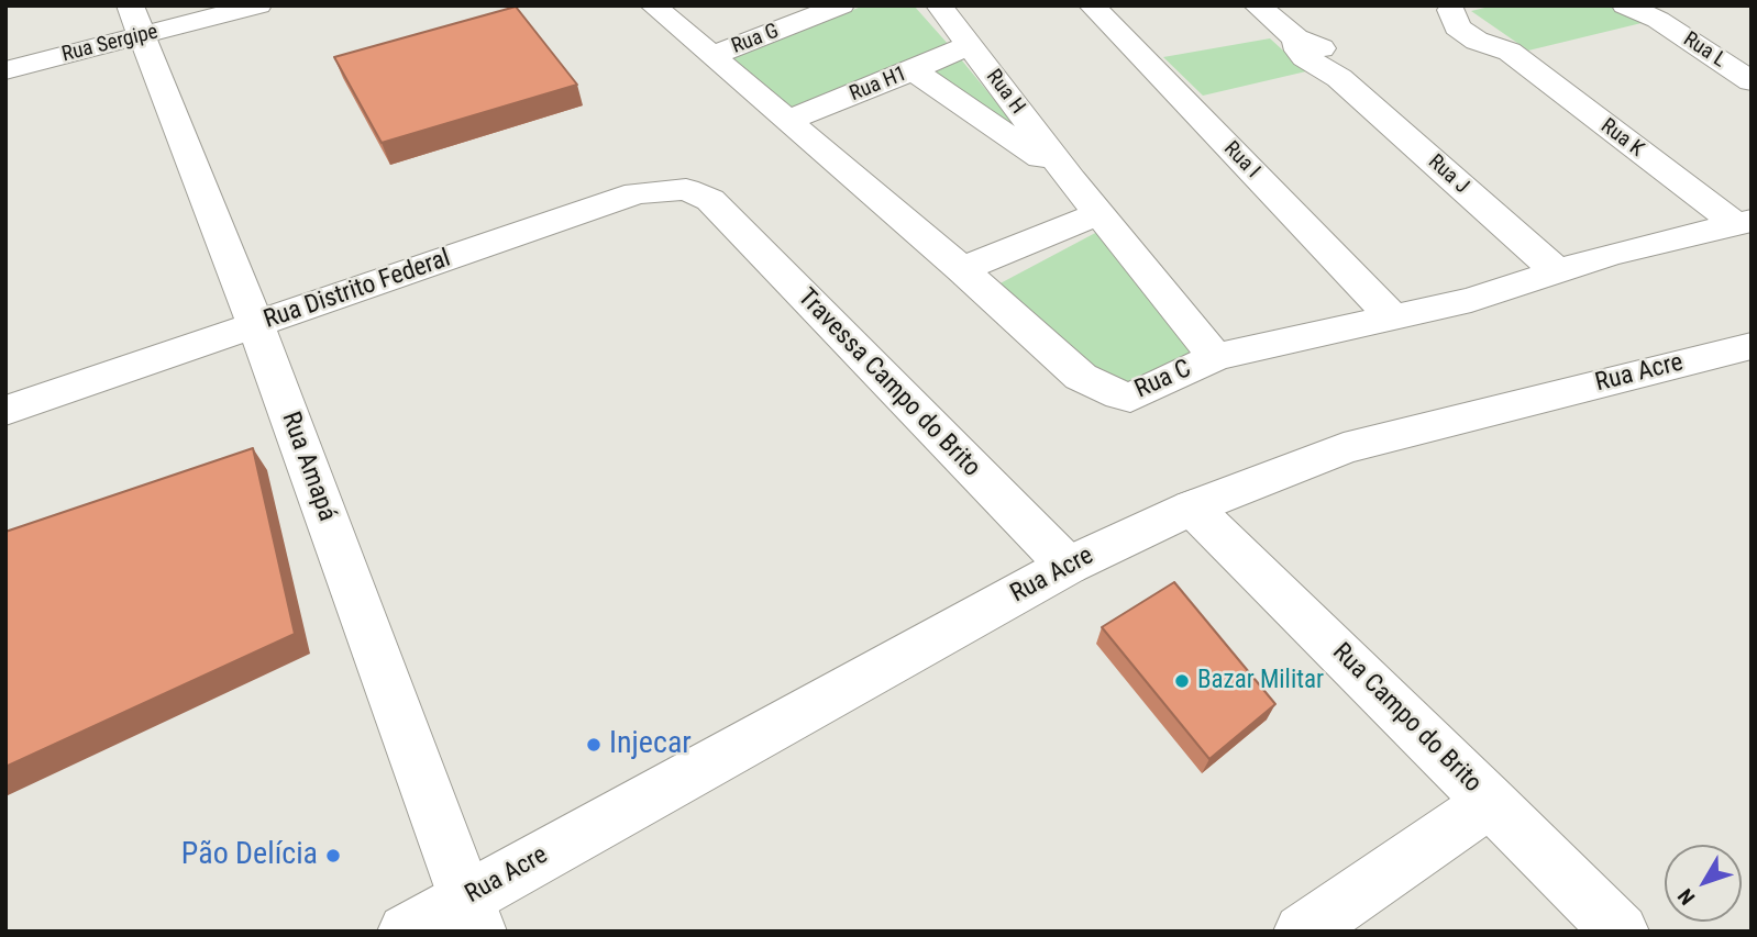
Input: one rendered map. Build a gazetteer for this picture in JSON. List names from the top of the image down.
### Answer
{
  "streets": {
    "street": [
      "Rua G",
      "Rua Sergipe",
      "Rua L",
      "Rua H1",
      "Rua H",
      "Rua K",
      "Rua I",
      "Rua J",
      "Rua Distrito Federal",
      "Rua Acre",
      "Rua C",
      "Travessa Campo do Brito",
      "Rua Amapá",
      "Rua Campo do Brito"
    ]
  },
  "crossings": [
    ["Rua G", "Rua C"],
    ["Rua Sergipe", "Rua Amapá"],
    ["Rua H1", "Rua H"],
    ["Rua H1", "Rua C"],
    ["Rua H", "Rua C"],
    ["Rua K", "Rua C"],
    ["Rua I", "Rua C"],
    ["Rua J", "Rua C"],
    ["Rua Distrito Federal", "Travessa Campo do Brito"],
    ["Rua Distrito Federal", "Rua Amapá"],
    ["Rua Acre", "Travessa Campo do Brito"],
    ["Rua Acre", "Rua Amapá"],
    ["Rua Acre", "Rua Campo do Brito"]
  ],
  "places": ["Bazar Militar", "Injecar", "Pão Delícia"],
  "north": "bottom left"
}
